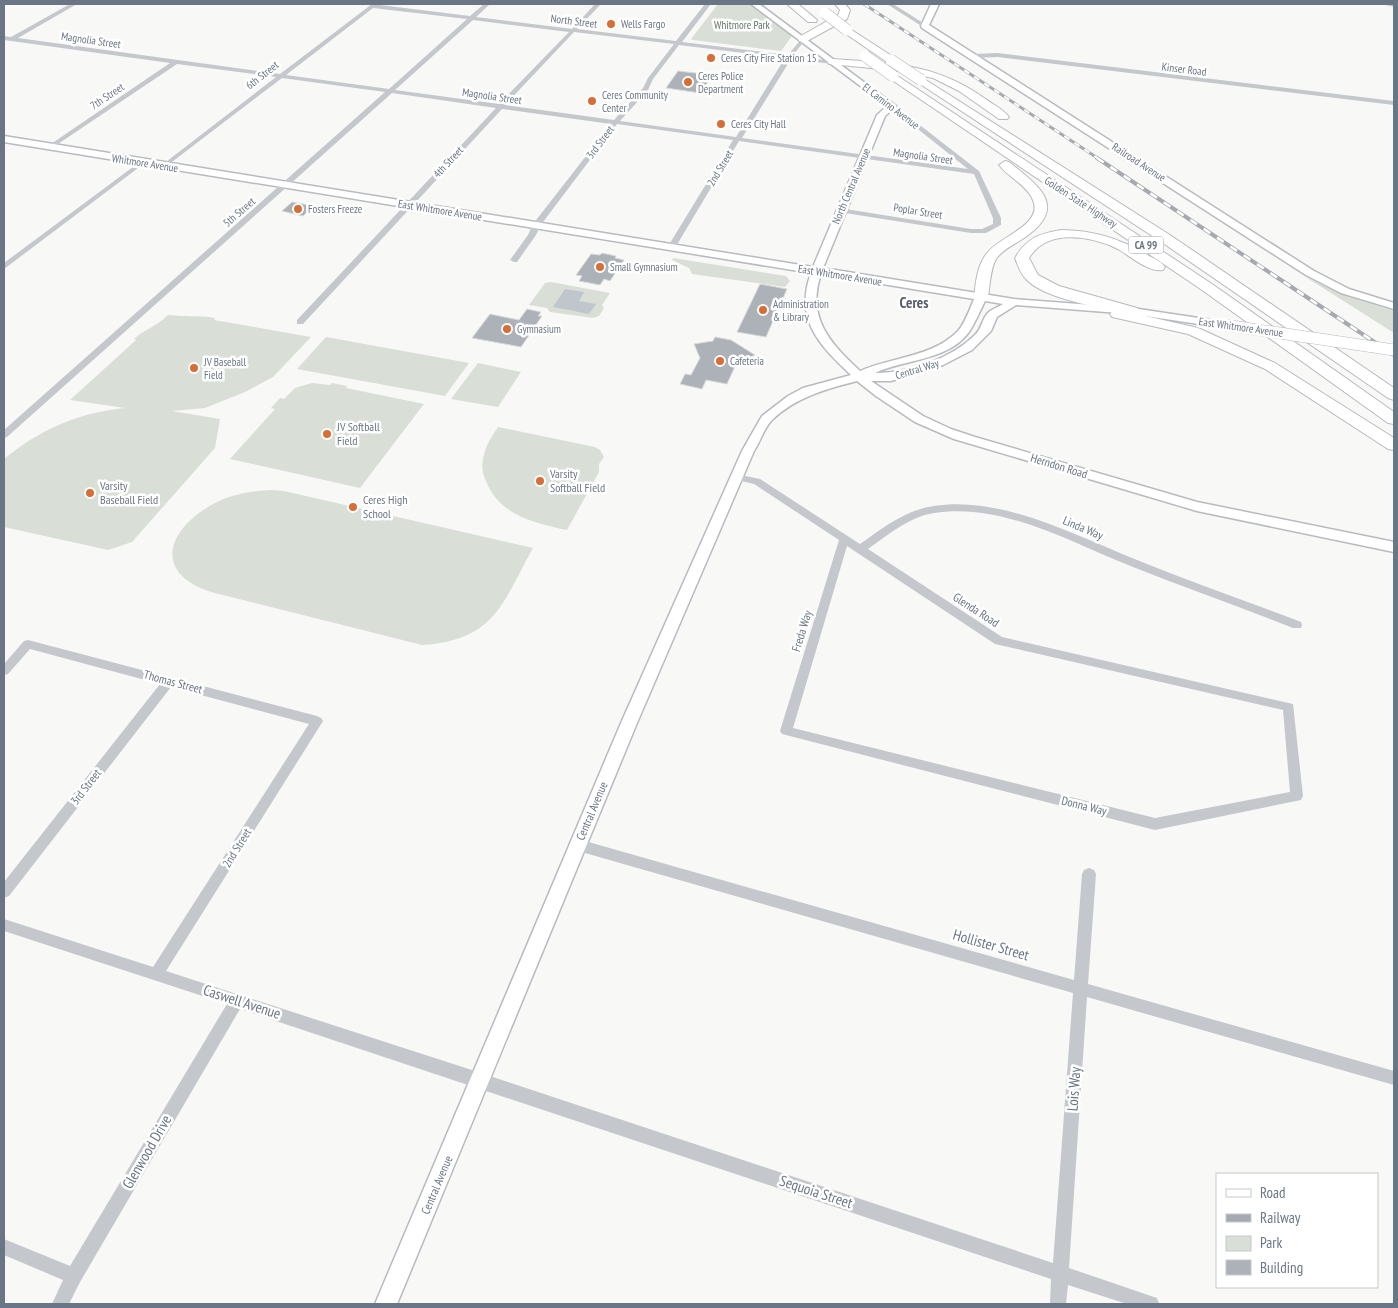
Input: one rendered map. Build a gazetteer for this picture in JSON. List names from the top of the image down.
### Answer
{
  "streets": {
    "highway": ["Golden State Highway", "CA 99"],
    "street": [
      "North Street",
      "Magnolia Street",
      "Kinser Road",
      "6th Street",
      "7th Street",
      "El Camino Avenue",
      "3rd Street",
      "4th Street",
      "Railroad Avenue",
      "Whitmore Avenue",
      "2nd Street",
      "North Central Avenue",
      "East Whitmore Avenue",
      "Poplar Street",
      "5th Street",
      "Central Way",
      "Herndon Road",
      "Linda Way",
      "Glenda Road",
      "Freda Way",
      "Thomas Street",
      "Donna Way",
      "Central Avenue",
      "Hollister Street",
      "Caswell Avenue",
      "Lois Way",
      "Glenwood Drive",
      "Sequoia Street"
    ]
  },
  "crossings": [
    ["North Street", "6th Street"],
    ["North Street", "El Camino Avenue"],
    ["North Street", "3rd Street"],
    ["North Street", "4th Street"],
    ["North Street", "2nd Street"],
    ["North Street", "5th Street"],
    ["Magnolia Street", "6th Street"],
    ["Magnolia Street", "7th Street"],
    ["Magnolia Street", "El Camino Avenue"],
    ["Magnolia Street", "3rd Street"],
    ["Magnolia Street", "4th Street"],
    ["Magnolia Street", "2nd Street"],
    ["Magnolia Street", "North Central Avenue"],
    ["Magnolia Street", "5th Street"],
    ["Kinser Road", "Railroad Avenue"],
    ["6th Street", "Whitmore Avenue"],
    ["7th Street", "Whitmore Avenue"],
    ["El Camino Avenue", "2nd Street"],
    ["El Camino Avenue", "North Central Avenue"],
    ["El Camino Avenue", "Poplar Street"],
    ["3rd Street", "East Whitmore Avenue"],
    ["3rd Street", "Thomas Street"],
    ["4th Street", "East Whitmore Avenue"],
    ["Whitmore Avenue", "East Whitmore Avenue"],
    ["Whitmore Avenue", "5th Street"],
    ["2nd Street", "East Whitmore Avenue"],
    ["2nd Street", "Thomas Street"],
    ["2nd Street", "Caswell Avenue"],
    ["North Central Avenue", "East Whitmore Avenue"],
    ["North Central Avenue", "Poplar Street"],
    ["North Central Avenue", "Herndon Road"],
    ["East Whitmore Avenue", "5th Street"],
    ["East Whitmore Avenue", "Central Way"],
    ["East Whitmore Avenue", "Herndon Road"],
    ["Central Way", "Herndon Road"],
    ["Central Way", "Central Avenue"],
    ["Herndon Road", "Central Avenue"],
    ["Linda Way", "Glenda Road"],
    ["Glenda Road", "Freda Way"],
    ["Glenda Road", "Donna Way"],
    ["Glenda Road", "Central Avenue"],
    ["Freda Way", "Donna Way"],
    ["Central Avenue", "Hollister Street"],
    ["Central Avenue", "Caswell Avenue"],
    ["Central Avenue", "Sequoia Street"],
    ["Hollister Street", "Lois Way"],
    ["Caswell Avenue", "Glenwood Drive"],
    ["Caswell Avenue", "Sequoia Street"],
    ["Lois Way", "Sequoia Street"]
  ],
  "districts": ["Ceres"],
  "parks": ["Whitmore Park"],
  "places": [
    "Wells Fargo",
    "Ceres City Fire Station 15",
    "Ceres Police Department",
    "Ceres Community Center",
    "Ceres City Hall",
    "Fosters Freeze",
    "Small Gymnasium",
    "Administration & Library",
    "Gymnasium",
    "Cafeteria",
    "JV Baseball Field",
    "JV Softball Field",
    "Varsity Softball Field",
    "Varsity Baseball Field",
    "Ceres High School"
  ],
  "legend": [
    "Road",
    "Railway",
    "Park",
    "Building"
  ]
}
